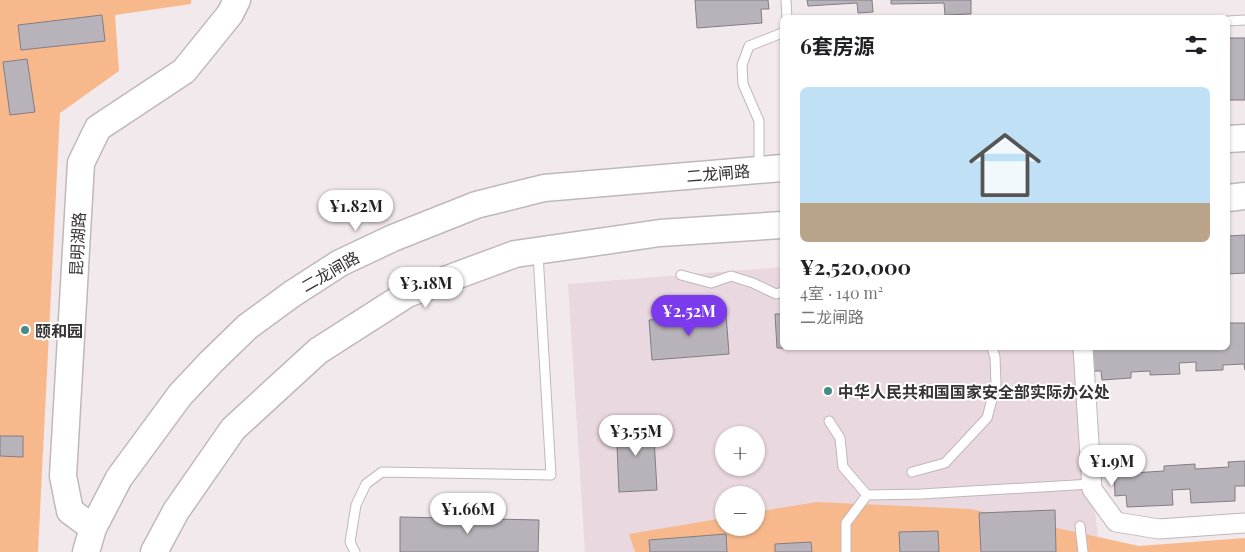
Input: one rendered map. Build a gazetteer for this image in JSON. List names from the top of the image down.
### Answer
{
  "streets": {
    "main road": ["二龙闸路", "昆明湖路"]
  },
  "crossings": [
    ["二龙闸路", "昆明湖路"]
  ],
  "places": ["颐和园", "中华人民共和国国家安全部实际办公处"],
  "page": {
    "heading": "6套房源",
    "list": [
      {
        "name": "¥2,520,000",
        "note": "4室 · 140 m² · 二龙闸路"
      }
    ],
    "price": [
      "¥1.82M",
      "¥3.18M",
      "¥2.52M",
      "¥3.55M",
      "¥1.9M",
      "¥1.66M"
    ],
    "map_buttons": ["+", "−"]
  }
}
